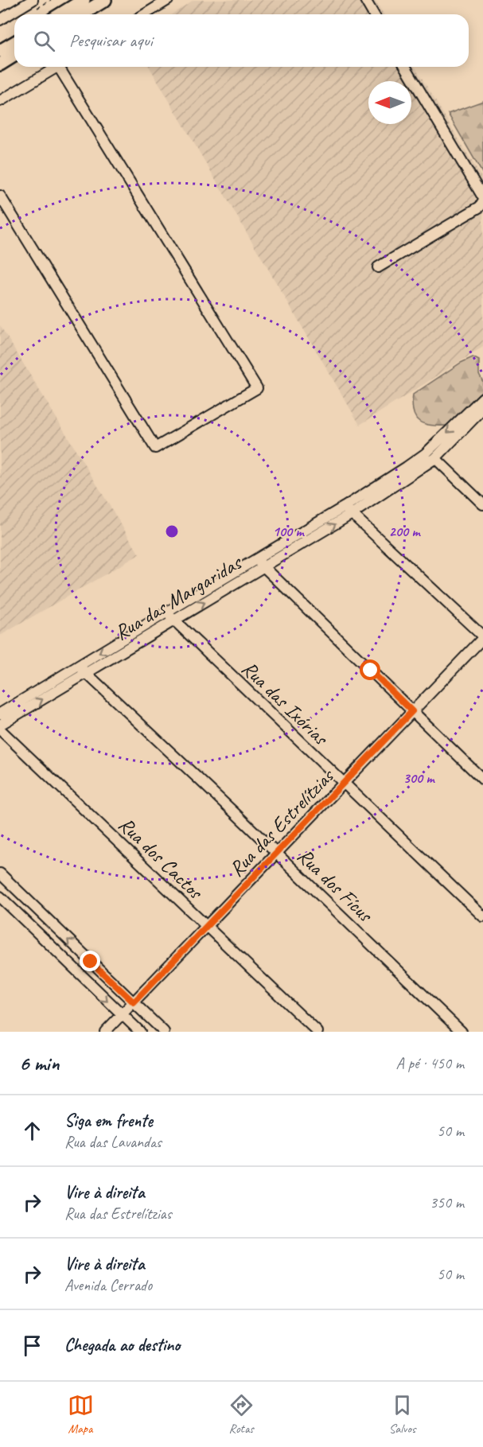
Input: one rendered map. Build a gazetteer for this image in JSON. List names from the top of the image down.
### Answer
{
  "streets": {
    "street": [
      "Rua das Margaridas",
      "Rua das Ixórias",
      "Rua das Estrelítzias",
      "Rua dos Cactos",
      "Rua dos Fícus"
    ]
  },
  "crossings": [
    ["Rua das Margaridas", "Rua das Ixórias"],
    ["Rua das Margaridas", "Rua dos Fícus"],
    ["Rua das Ixórias", "Rua das Estrelítzias"],
    ["Rua das Estrelítzias", "Rua dos Cactos"],
    ["Rua das Estrelítzias", "Rua dos Fícus"]
  ],
  "north": "left",
  "page": {
    "search": "Pesquisar aqui",
    "heading": ["6 min", "A pé · 450 m"],
    "list": [
      ["Siga em frente", "Rua das Lavandas", "50 m"],
      ["Vire à direita", "Rua das Estrelítzias", "350 m"],
      ["Vire à direita", "Avenida Cerrado", "50 m"],
      "Chegada ao destino"
    ],
    "nav": ["Mapa", "Rotas", "Salvos"]
  },
  "rings": ["100 m", "200 m", "300 m"]
}
